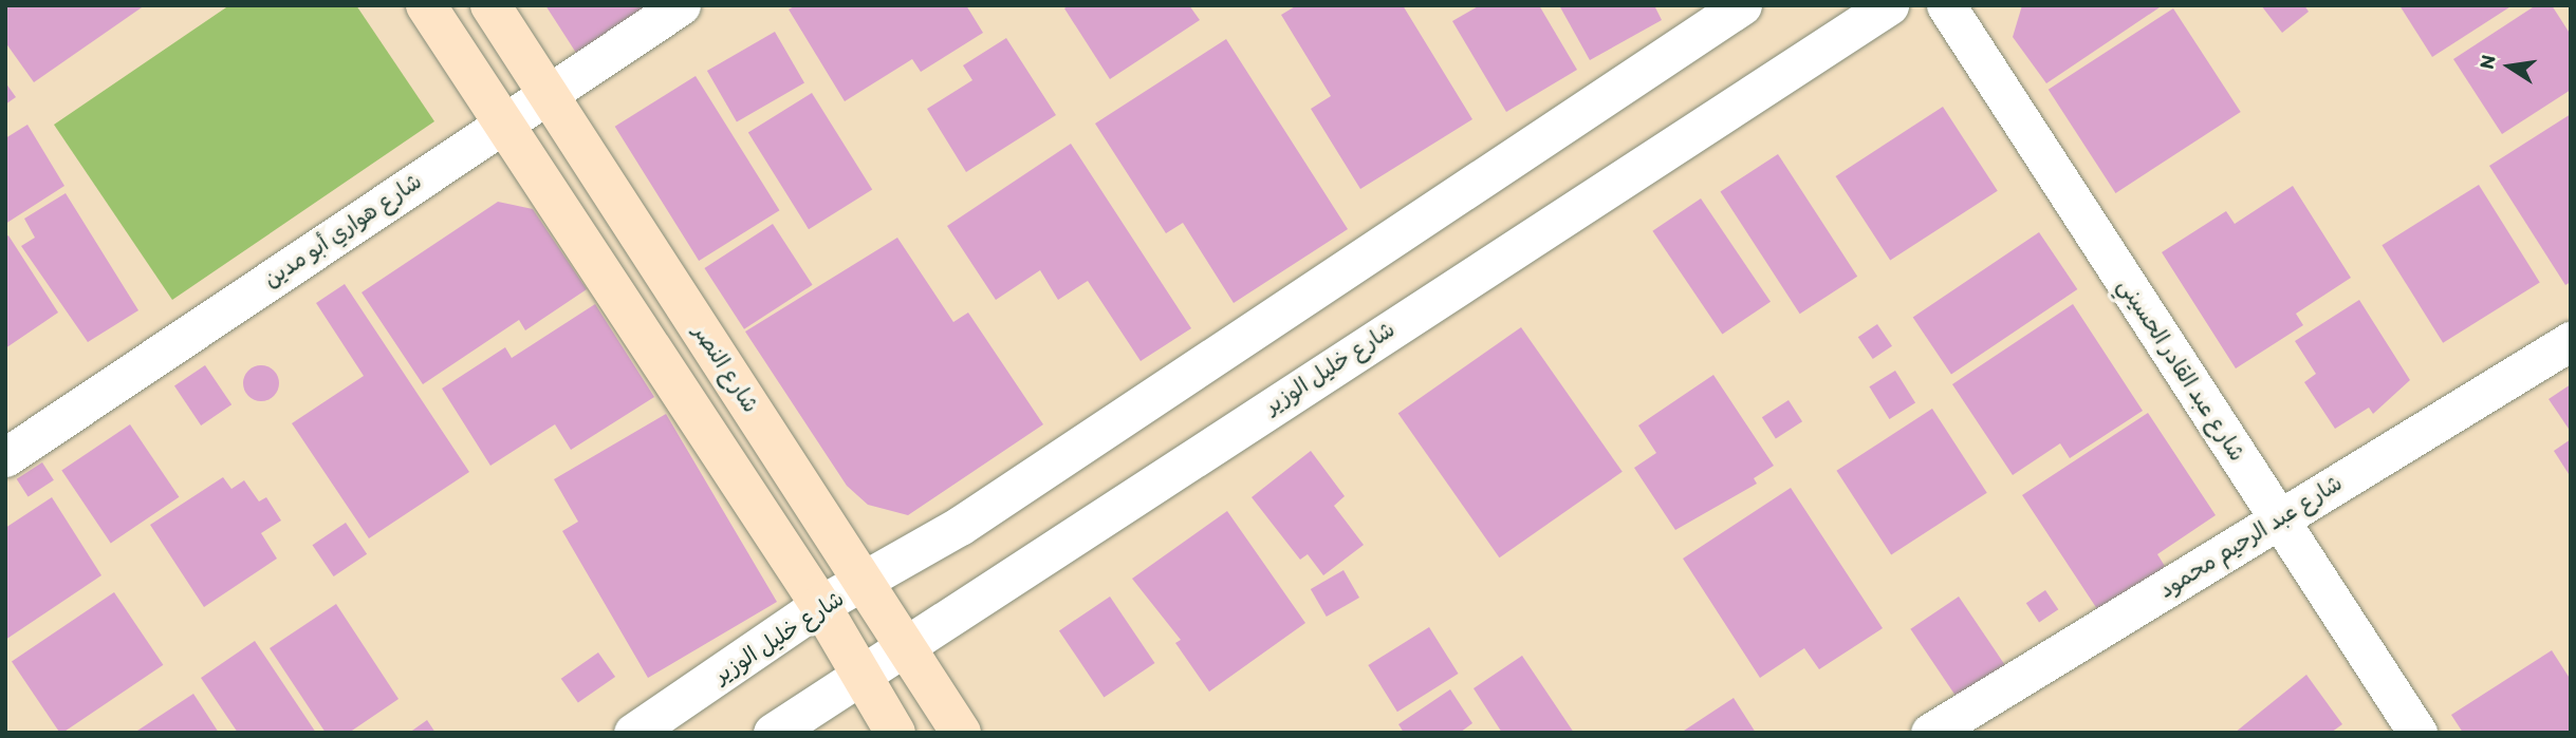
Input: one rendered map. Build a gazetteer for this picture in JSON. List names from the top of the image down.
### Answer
{
  "streets": {
    "main road": ["شارع النصر"],
    "street": [
      "شارع هواري أبو مدين",
      "شارع خليل الوزير",
      "شارع عبد القادر الحسيني",
      "شارع عبد الرحيم محمود"
    ]
  },
  "crossings": [
    ["شارع هواري أبو مدين", "شارع النصر"],
    ["شارع خليل الوزير", "شارع النصر"],
    ["شارع عبد القادر الحسيني", "شارع عبد الرحيم محمود"]
  ],
  "north": "left"
}
